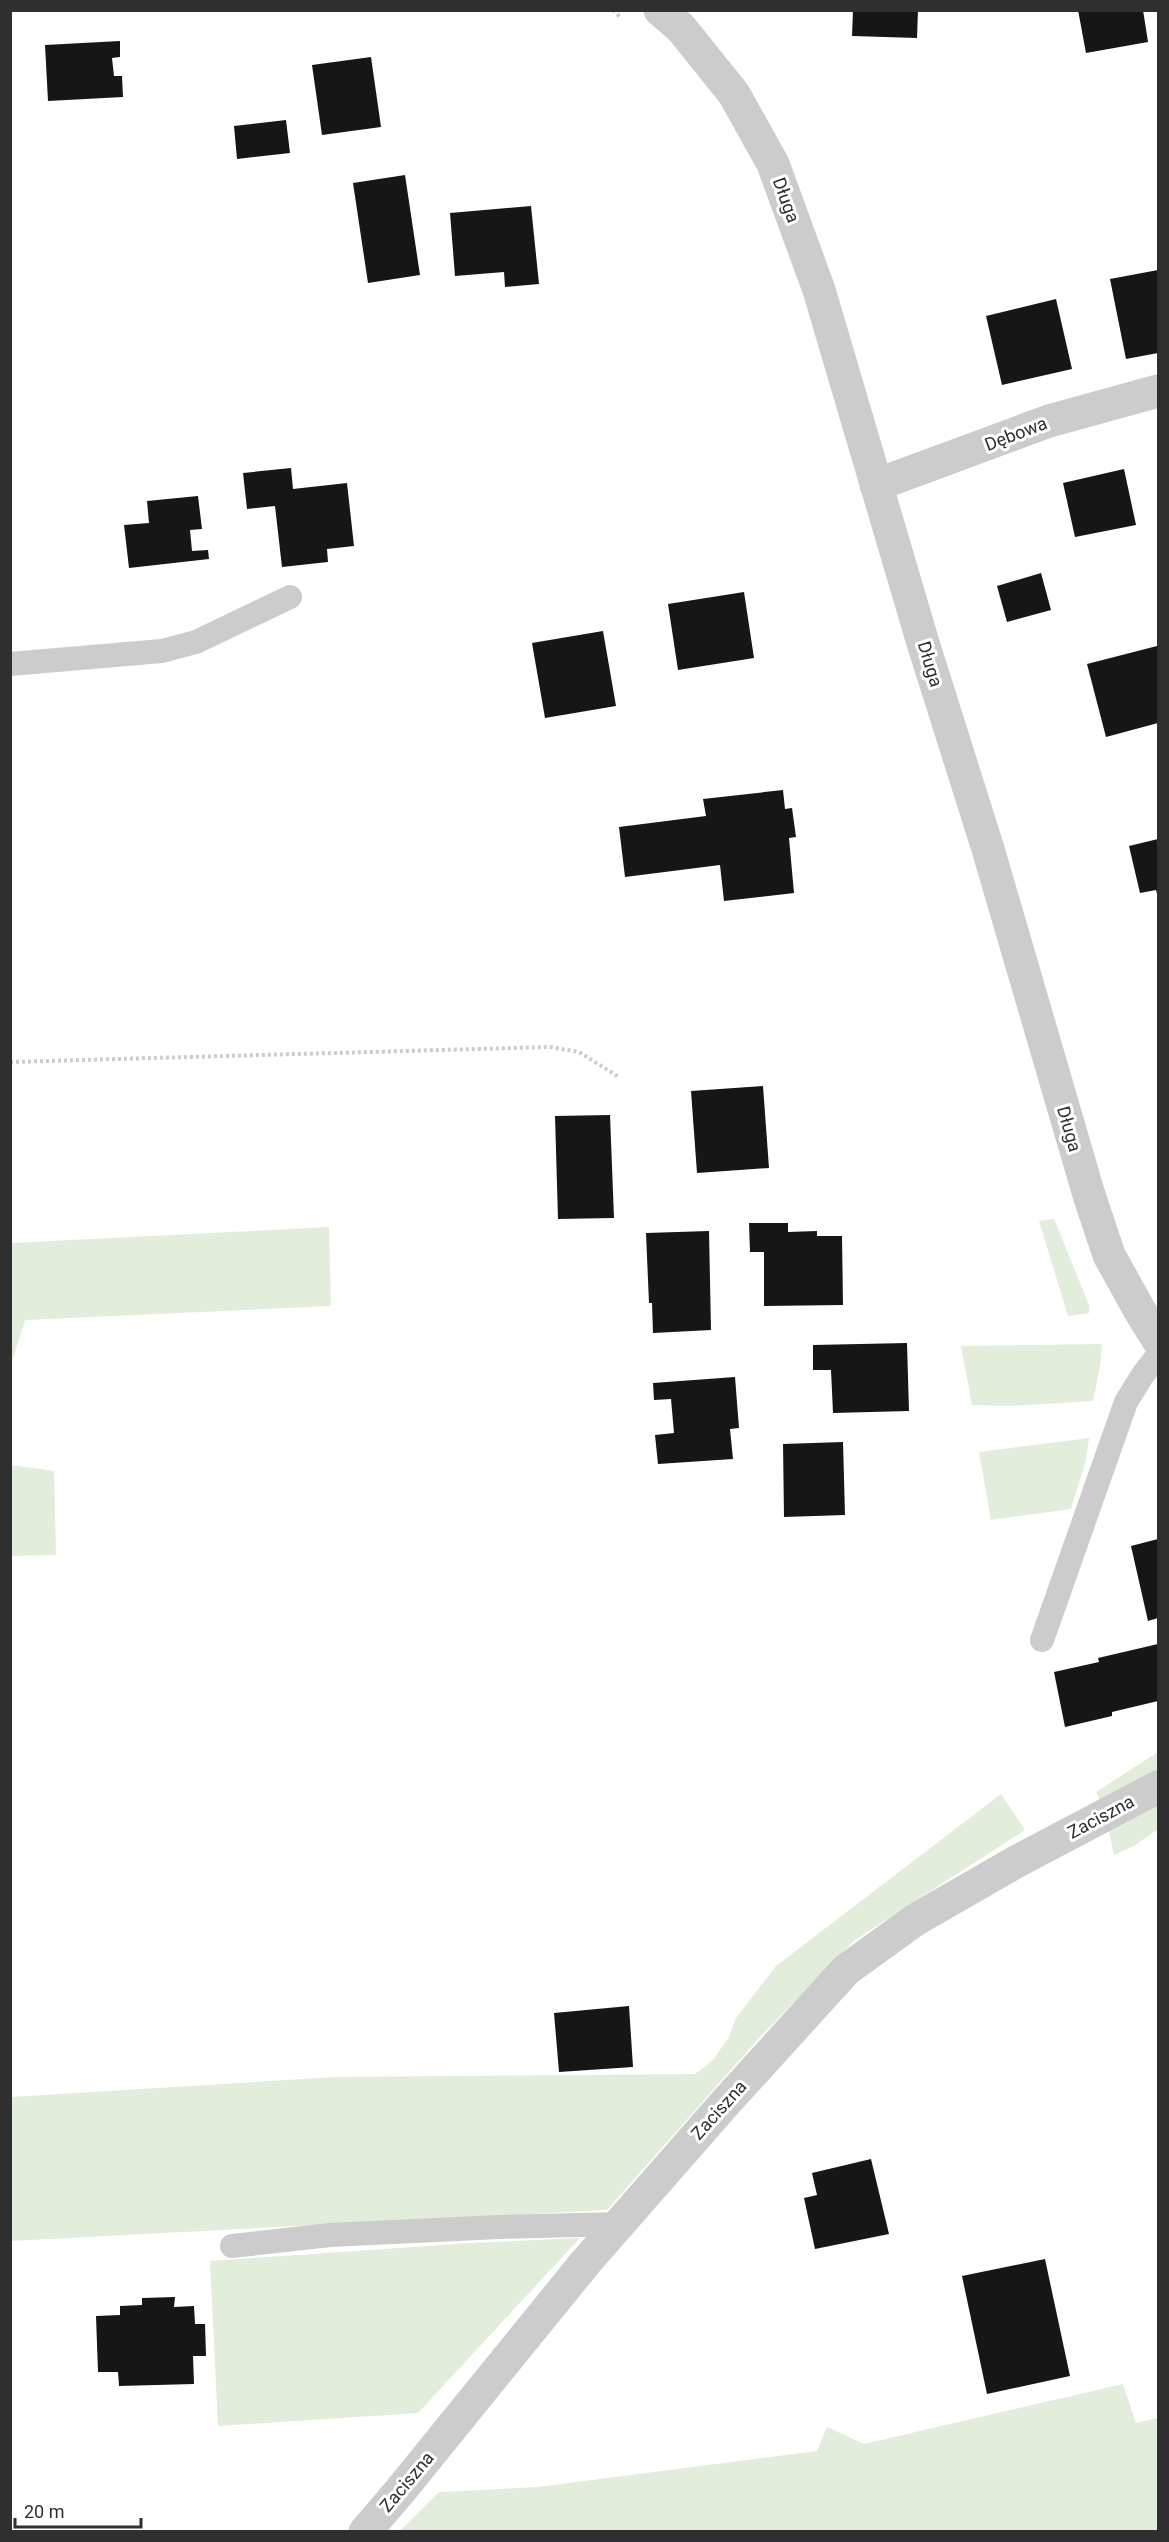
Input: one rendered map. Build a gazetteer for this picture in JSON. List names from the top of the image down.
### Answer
{
  "streets": {
    "street": ["Długa", "Dębowa", "Zaciszna"]
  },
  "crossings": [
    ["Długa", "Dębowa"]
  ],
  "scale_bar": "20 m"
}
